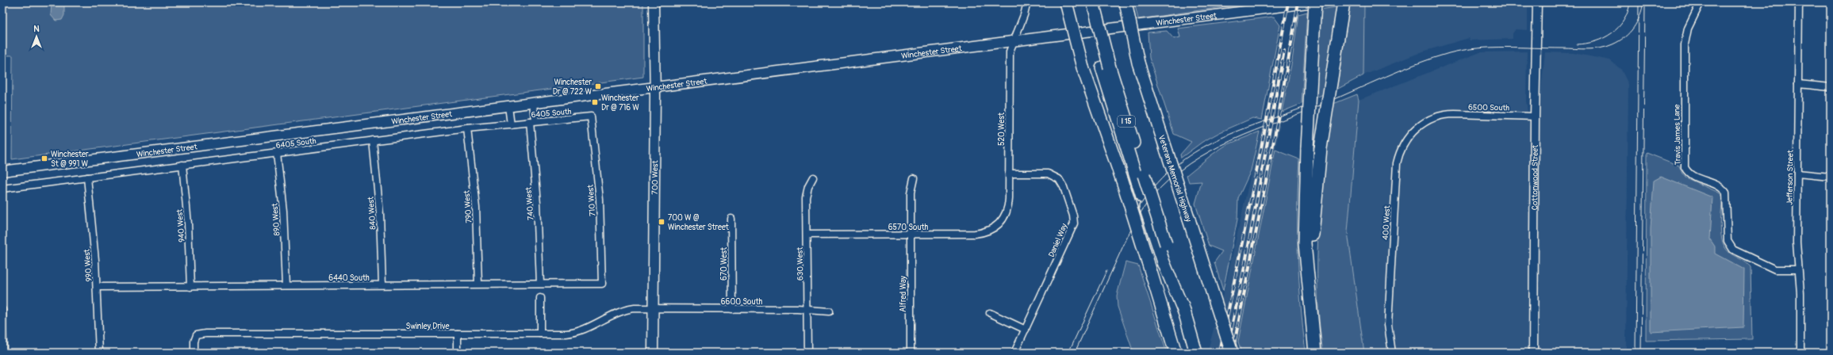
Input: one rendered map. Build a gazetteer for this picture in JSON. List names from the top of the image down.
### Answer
{
  "streets": {
    "highway": ["I 15", "Veterans Memorial Highway"],
    "main road": ["Winchester Street", "700 West"],
    "street": [
      "6500 South",
      "6405 South",
      "520 West",
      "Travis James Lane",
      "Cottonwood Street",
      "Jefferson Street",
      "710 West",
      "740 West",
      "790 West",
      "840 West",
      "890 West",
      "400 West",
      "940 West",
      "6570 South",
      "Daniel Way",
      "670 West",
      "630 West",
      "990 West",
      "6440 South",
      "Alfred Way",
      "6600 South",
      "Swinley Drive"
    ]
  },
  "crossings": [
    ["Winchester Street", "520 West"],
    ["Winchester Street", "700 West"],
    ["Winchester Street", "740 West"],
    ["6500 South", "Cottonwood Street"],
    ["6500 South", "400 West"],
    ["6405 South", "710 West"],
    ["6405 South", "740 West"],
    ["6405 South", "790 West"],
    ["6405 South", "840 West"],
    ["6405 South", "890 West"],
    ["6405 South", "940 West"],
    ["6405 South", "990 West"],
    ["520 West", "6570 South"],
    ["520 West", "Daniel Way"],
    ["Travis James Lane", "Jefferson Street"],
    ["700 West", "6600 South"],
    ["700 West", "Swinley Drive"],
    ["710 West", "6440 South"],
    ["740 West", "6440 South"],
    ["790 West", "6440 South"],
    ["840 West", "6440 South"],
    ["890 West", "6440 South"],
    ["940 West", "6440 South"],
    ["6570 South", "630 West"],
    ["6570 South", "Alfred Way"],
    ["670 West", "6600 South"],
    ["630 West", "6600 South"],
    ["990 West", "6440 South"],
    ["6600 South", "Swinley Drive"]
  ],
  "places": {
    "transit": [
      "Winchester Dr @ 722 W",
      "Winchester Dr @ 716 W",
      "Winchester St @ 991 W",
      "700 W @ Winchester Street"
    ]
  },
  "north": "top"
}
